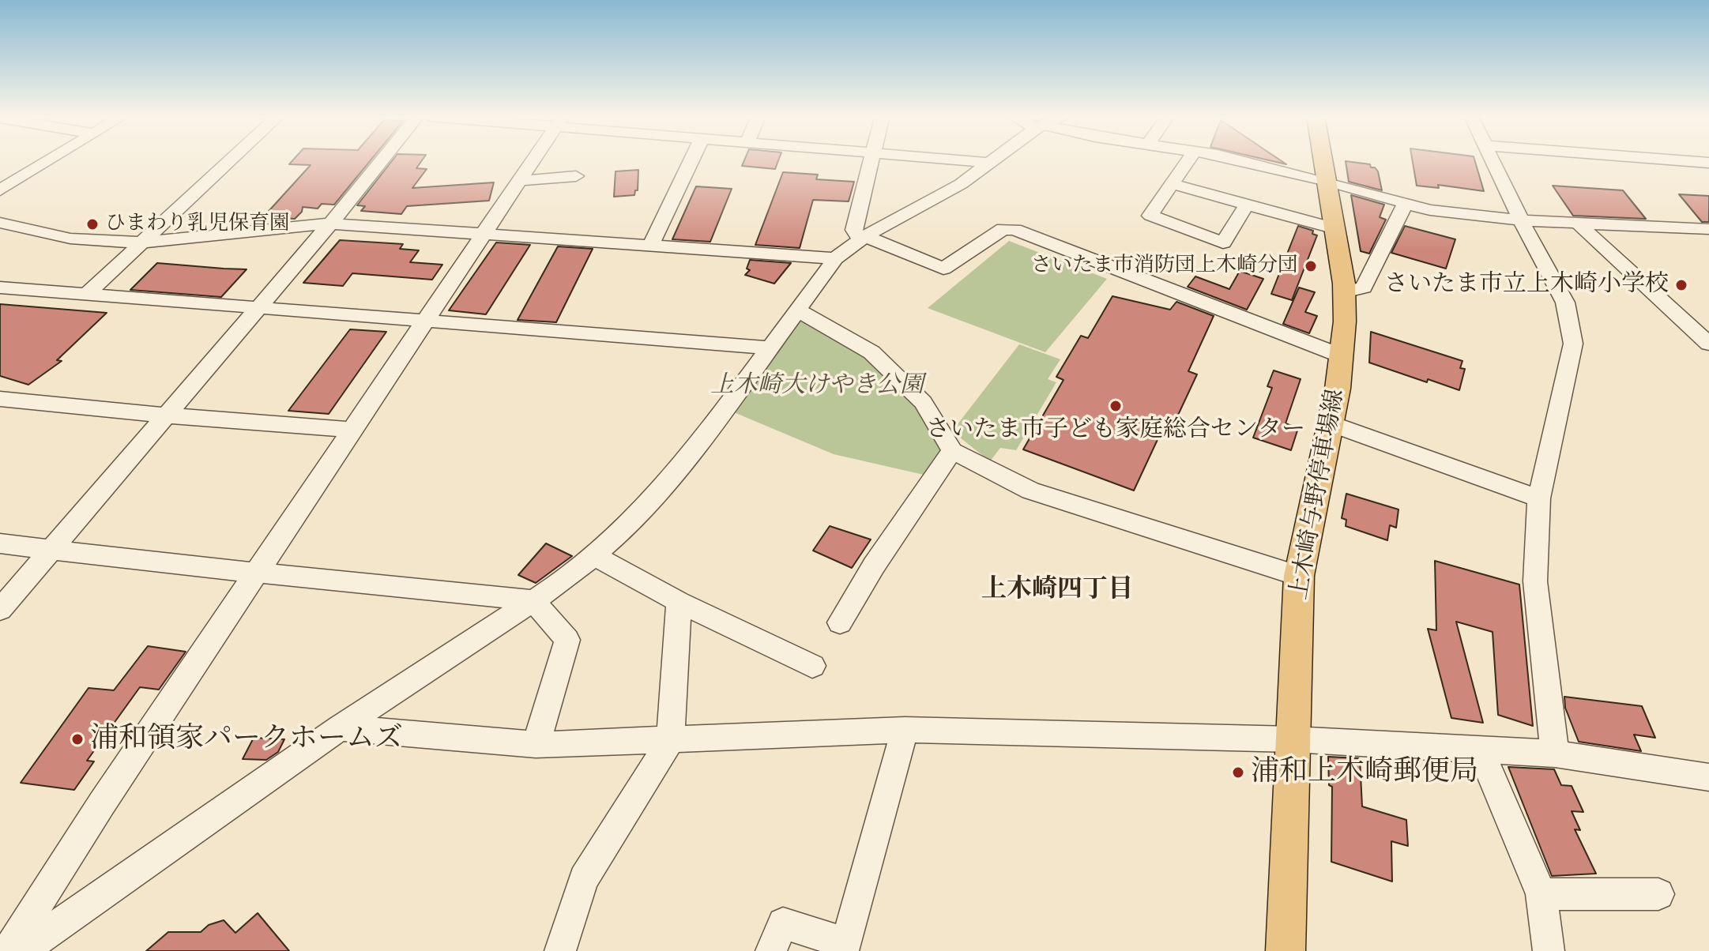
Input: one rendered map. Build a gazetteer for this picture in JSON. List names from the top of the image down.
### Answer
{
  "streets": {
    "main road": ["上木崎与野停車場線"]
  },
  "districts": ["上木崎四丁目"],
  "parks": ["上木崎大けやき公園"],
  "places": [
    "ひまわり乳児保育園",
    "さいたま市消防団上木崎分団",
    "さいたま市立上木崎小学校",
    "さいたま市子ども家庭総合センター",
    "浦和領家パークホームズ",
    "浦和上木崎郵便局"
  ]
}
